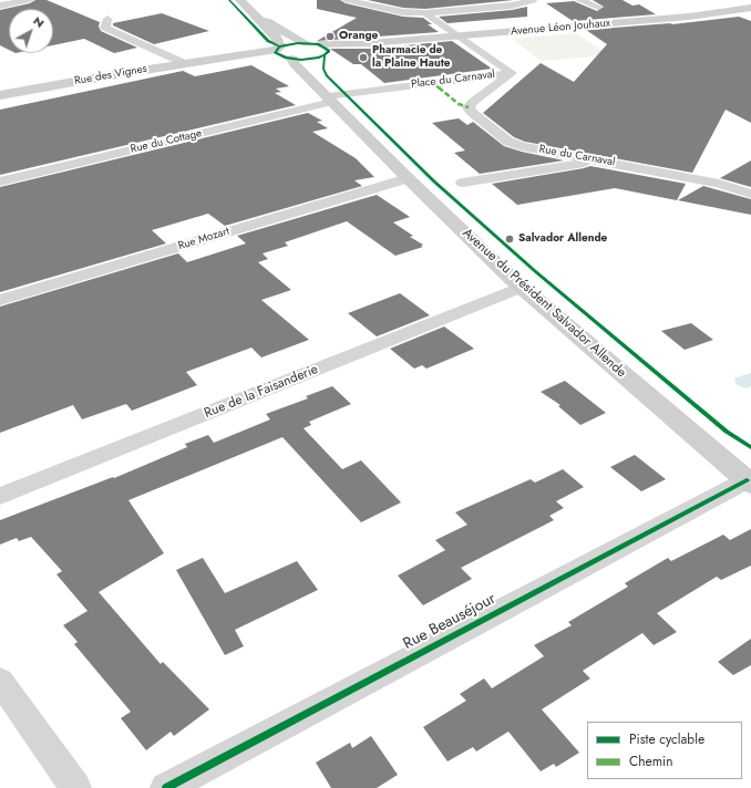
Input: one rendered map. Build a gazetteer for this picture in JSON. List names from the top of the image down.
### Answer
{
  "streets": {
    "street": [
      "Avenue Léon Jouhaux",
      "Rue des Vignes",
      "Place du Carnaval",
      "Rue du Cottage",
      "Rue du Carnaval",
      "Rue Mozart",
      "Avenue du Président Salvador Allende",
      "Rue de la Faisanderie",
      "Rue Beauséjour"
    ]
  },
  "crossings": [
    ["Avenue Léon Jouhaux", "Place du Carnaval"],
    ["Rue des Vignes", "Avenue du Président Salvador Allende"],
    ["Place du Carnaval", "Rue du Cottage"],
    ["Place du Carnaval", "Rue du Carnaval"],
    ["Place du Carnaval", "Avenue du Président Salvador Allende"],
    ["Rue du Cottage", "Avenue du Président Salvador Allende"],
    ["Rue Mozart", "Avenue du Président Salvador Allende"],
    ["Avenue du Président Salvador Allende", "Rue de la Faisanderie"],
    ["Avenue du Président Salvador Allende", "Rue Beauséjour"]
  ],
  "places": ["Orange", "Pharmacie de la Plaine Haute", "Salvador Allende"],
  "legend": ["Piste cyclable", "Chemin"],
  "north": "top right"
}
